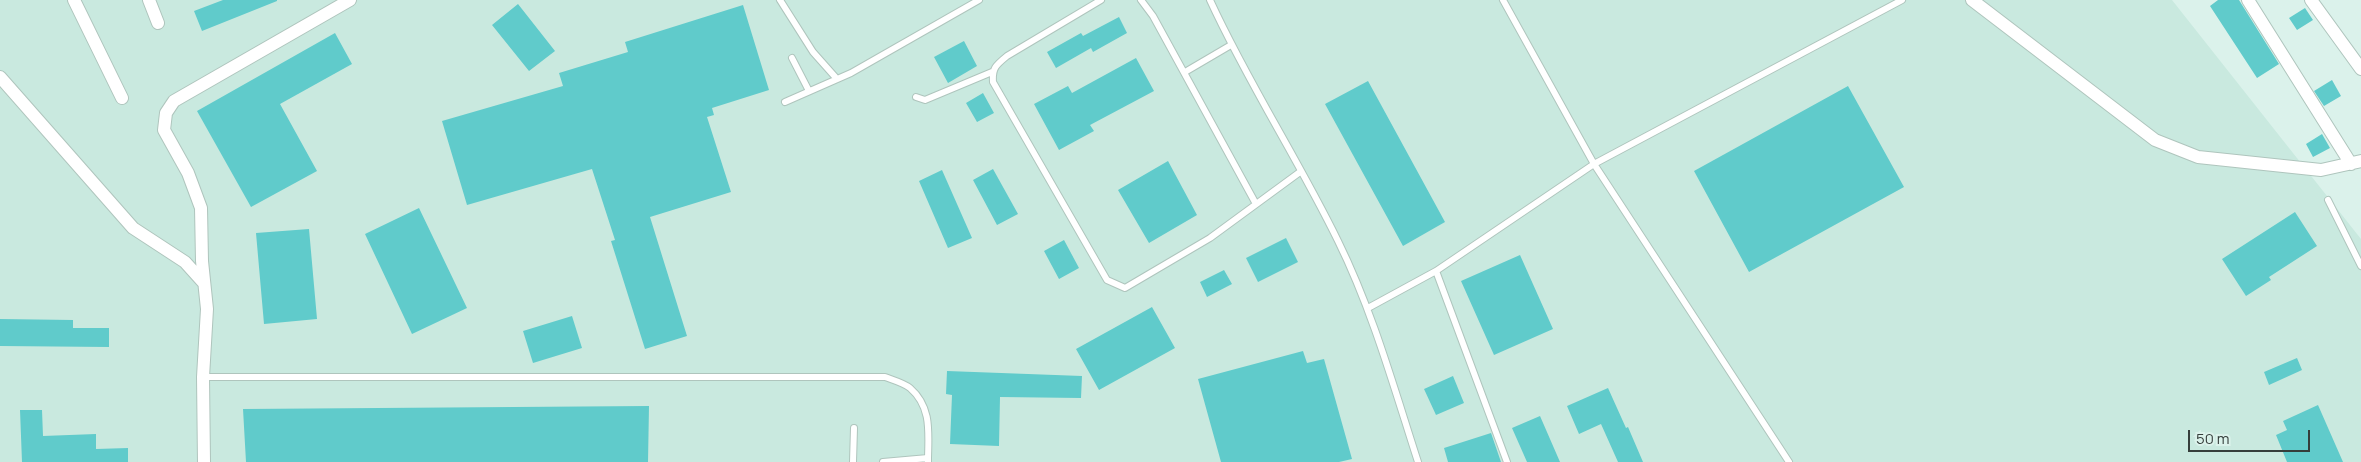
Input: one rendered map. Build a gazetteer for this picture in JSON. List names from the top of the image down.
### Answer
{
  "scale_bar": "50 m"
}
